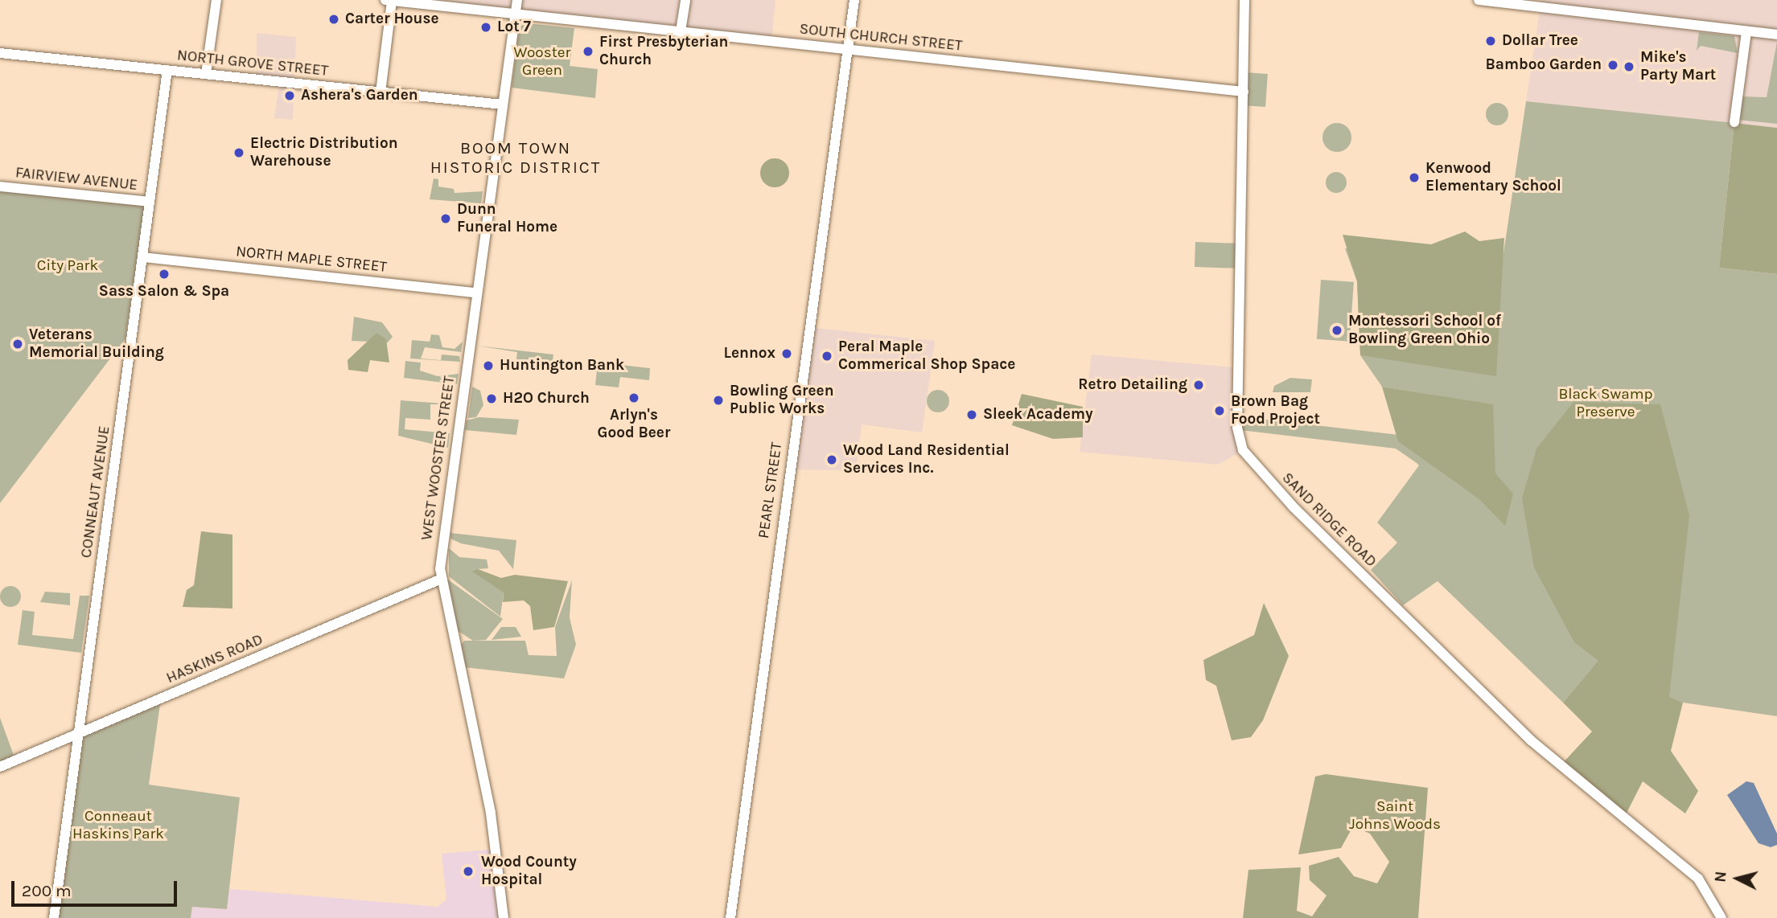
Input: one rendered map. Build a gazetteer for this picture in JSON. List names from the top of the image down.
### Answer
{
  "streets": {
    "street": [
      "SOUTH CHURCH STREET",
      "NORTH GROVE STREET",
      "FAIRVIEW AVENUE",
      "NORTH MAPLE STREET",
      "WEST WOOSTER STREET",
      "PEARL STREET",
      "CONNEAUT AVENUE",
      "SAND RIDGE ROAD",
      "HASKINS ROAD"
    ]
  },
  "crossings": [
    ["SOUTH CHURCH STREET", "WEST WOOSTER STREET"],
    ["SOUTH CHURCH STREET", "PEARL STREET"],
    ["SOUTH CHURCH STREET", "SAND RIDGE ROAD"],
    ["NORTH GROVE STREET", "WEST WOOSTER STREET"],
    ["NORTH GROVE STREET", "CONNEAUT AVENUE"],
    ["FAIRVIEW AVENUE", "CONNEAUT AVENUE"],
    ["NORTH MAPLE STREET", "WEST WOOSTER STREET"],
    ["NORTH MAPLE STREET", "CONNEAUT AVENUE"],
    ["WEST WOOSTER STREET", "HASKINS ROAD"],
    ["CONNEAUT AVENUE", "HASKINS ROAD"]
  ],
  "districts": ["BOOM TOWN HISTORIC DISTRICT"],
  "parks": [
    "Wooster Green",
    "City Park",
    "Black Swamp Preserve",
    "Saint Johns Woods",
    "Conneaut Haskins Park"
  ],
  "places": [
    "Carter House",
    "Lot 7",
    "Dollar Tree",
    "First Presbyterian Church",
    "Bamboo Garden",
    "Mike's Party Mart",
    "Ashera's Garden",
    "Electric Distribution Warehouse",
    "Kenwood Elementary School",
    "Dunn Funeral Home",
    "Sass Salon & Spa",
    "Montessori School of Bowling Green Ohio",
    "Veterans Memorial Building",
    "Lennox",
    "Peral Maple Commerical Shop Space",
    "Huntington Bank",
    "Retro Detailing",
    "Arlyn's Good Beer",
    "H2O Church",
    "Bowling Green Public Works",
    "Brown Bag Food Project",
    "Sleek Academy",
    "Wood Land Residential Services Inc.",
    "Wood County Hospital"
  ],
  "scale_bar": "200 m",
  "north": "left"
}
